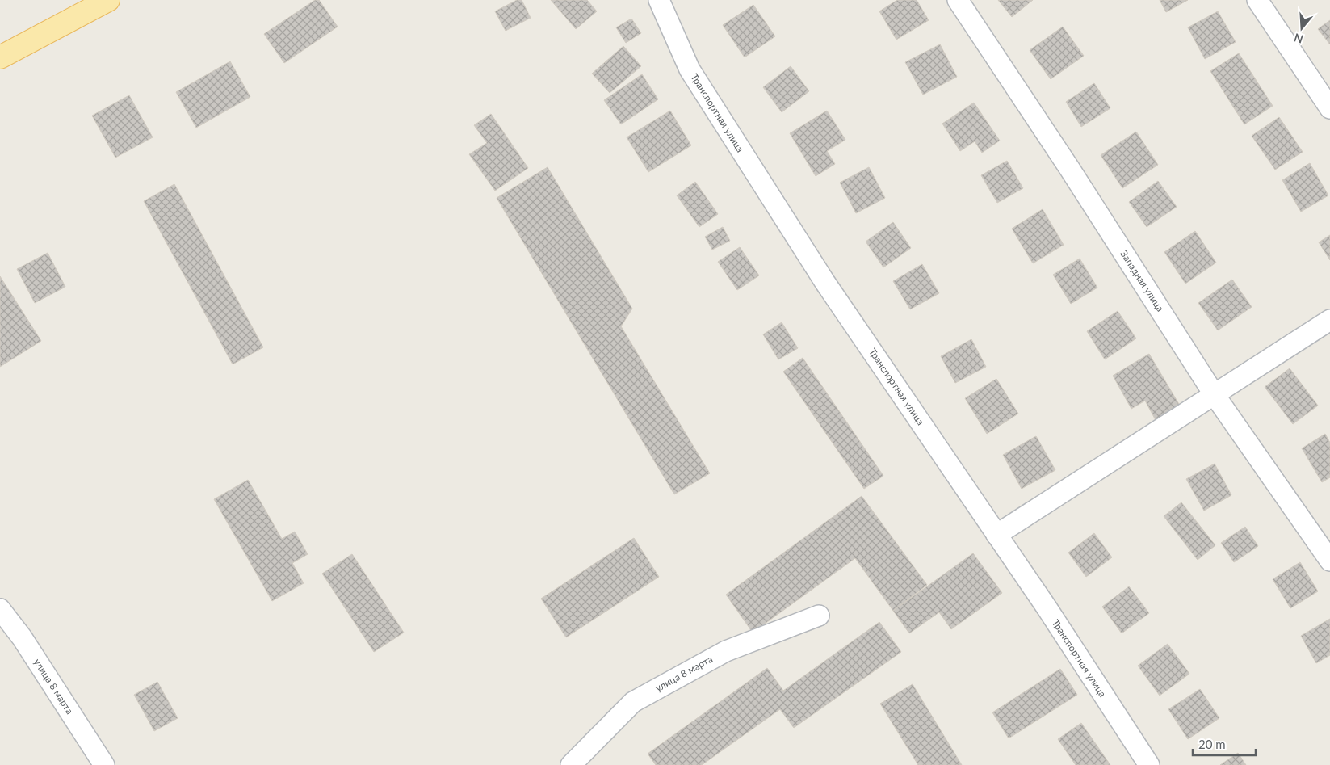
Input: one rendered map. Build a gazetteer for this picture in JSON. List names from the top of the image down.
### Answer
{
  "streets": {
    "street": ["Транспортная улица", "Западная улица", "улица 8 марта"]
  },
  "scale_bar": "20 m",
  "north": "bottom"
}
